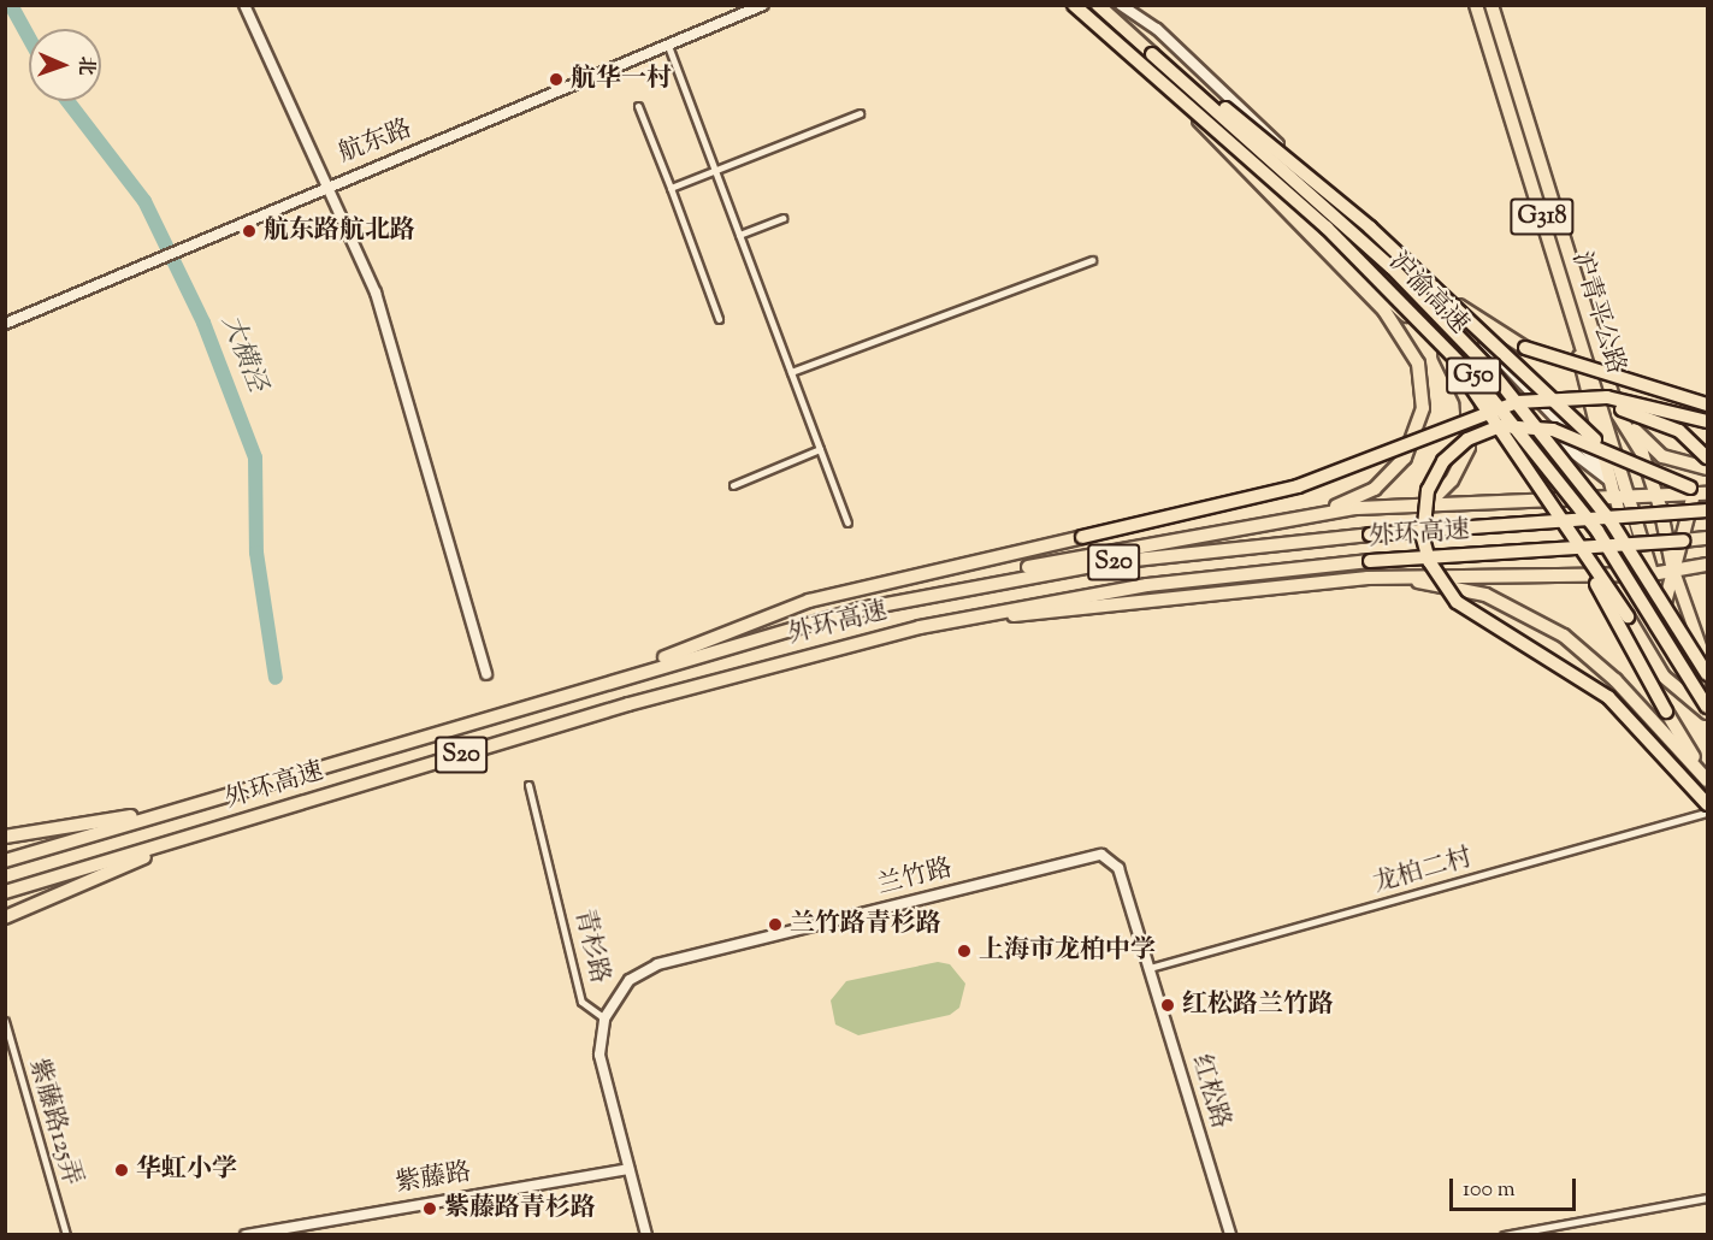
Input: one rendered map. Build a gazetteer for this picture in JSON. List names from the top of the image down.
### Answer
{
  "streets": {
    "highway": [
      "G318",
      "沪渝高速",
      "沪青平公路",
      "G50",
      "外环高速",
      "S20"
    ],
    "street": [
      "航东路",
      "龙柏二村",
      "兰竹路",
      "青杉路",
      "红松路",
      "紫藤路125弄",
      "紫藤路"
    ]
  },
  "crossings": [
    ["龙柏二村", "红松路"],
    ["兰竹路", "青杉路"],
    ["兰竹路", "红松路"],
    ["青杉路", "紫藤路"]
  ],
  "water": ["大横泾"],
  "places": [
    "航华一村",
    "航东路航北路",
    "兰竹路青杉路",
    "上海市龙柏中学",
    "红松路兰竹路",
    "华虹小学",
    "紫藤路青杉路"
  ],
  "scale_bar": "100 m",
  "north": "right"
}
